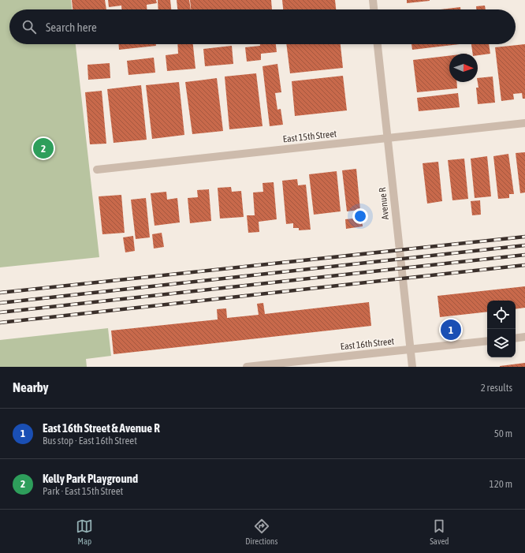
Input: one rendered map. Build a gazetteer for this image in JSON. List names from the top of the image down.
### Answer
{
  "streets": {
    "street": ["East 15th Street", "Avenue R", "East 16th Street"]
  },
  "crossings": [
    ["East 15th Street", "Avenue R"],
    ["Avenue R", "East 16th Street"]
  ],
  "north": "right",
  "page": {
    "search": "Search here",
    "pins": ["2", "1"],
    "heading": ["Nearby", "2 results"],
    "list": [
      {
        "mark": "1",
        "name": "East 16th Street & Avenue R",
        "note": "Bus stop · East 16th Street",
        "value": "50 m"
      },
      {
        "mark": "2",
        "name": "Kelly Park Playground",
        "note": "Park · East 15th Street",
        "value": "120 m"
      }
    ],
    "nav": ["Map", "Directions", "Saved"]
  }
}
